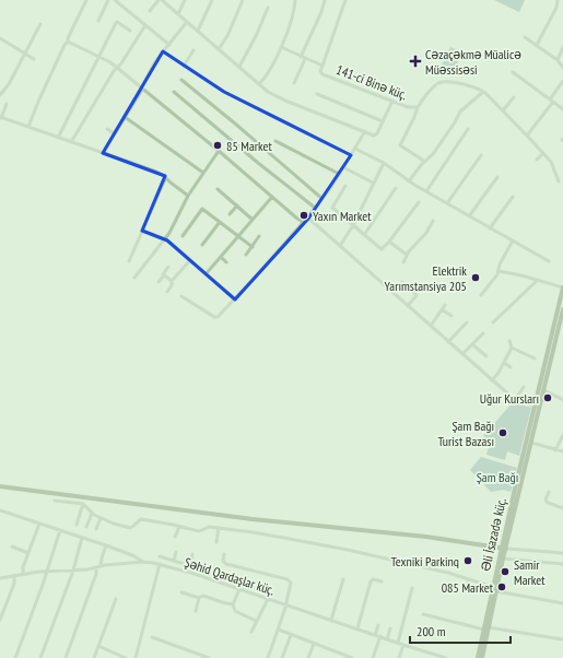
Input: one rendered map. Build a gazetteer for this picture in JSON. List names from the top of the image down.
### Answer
{
  "streets": {
    "main road": ["Əli İsazadə küç."],
    "street": ["141-ci Binə küç.", "Şəhid Qardaşlar küç."]
  },
  "parks": ["Şam Bağı"],
  "places": {
    "health": ["Cəzaçəkmə Müalicə Müəssisəsi"],
    "other": [
      "85 Market",
      "Yaxın Market",
      "Elektrik Yarımstansiya 205",
      "Uğur Kursları",
      "Şam Bağı Turist Bazası",
      "Texniki Parkinq",
      "Samir Market",
      "085 Market"
    ]
  },
  "scale_bar": "200 m"
}
